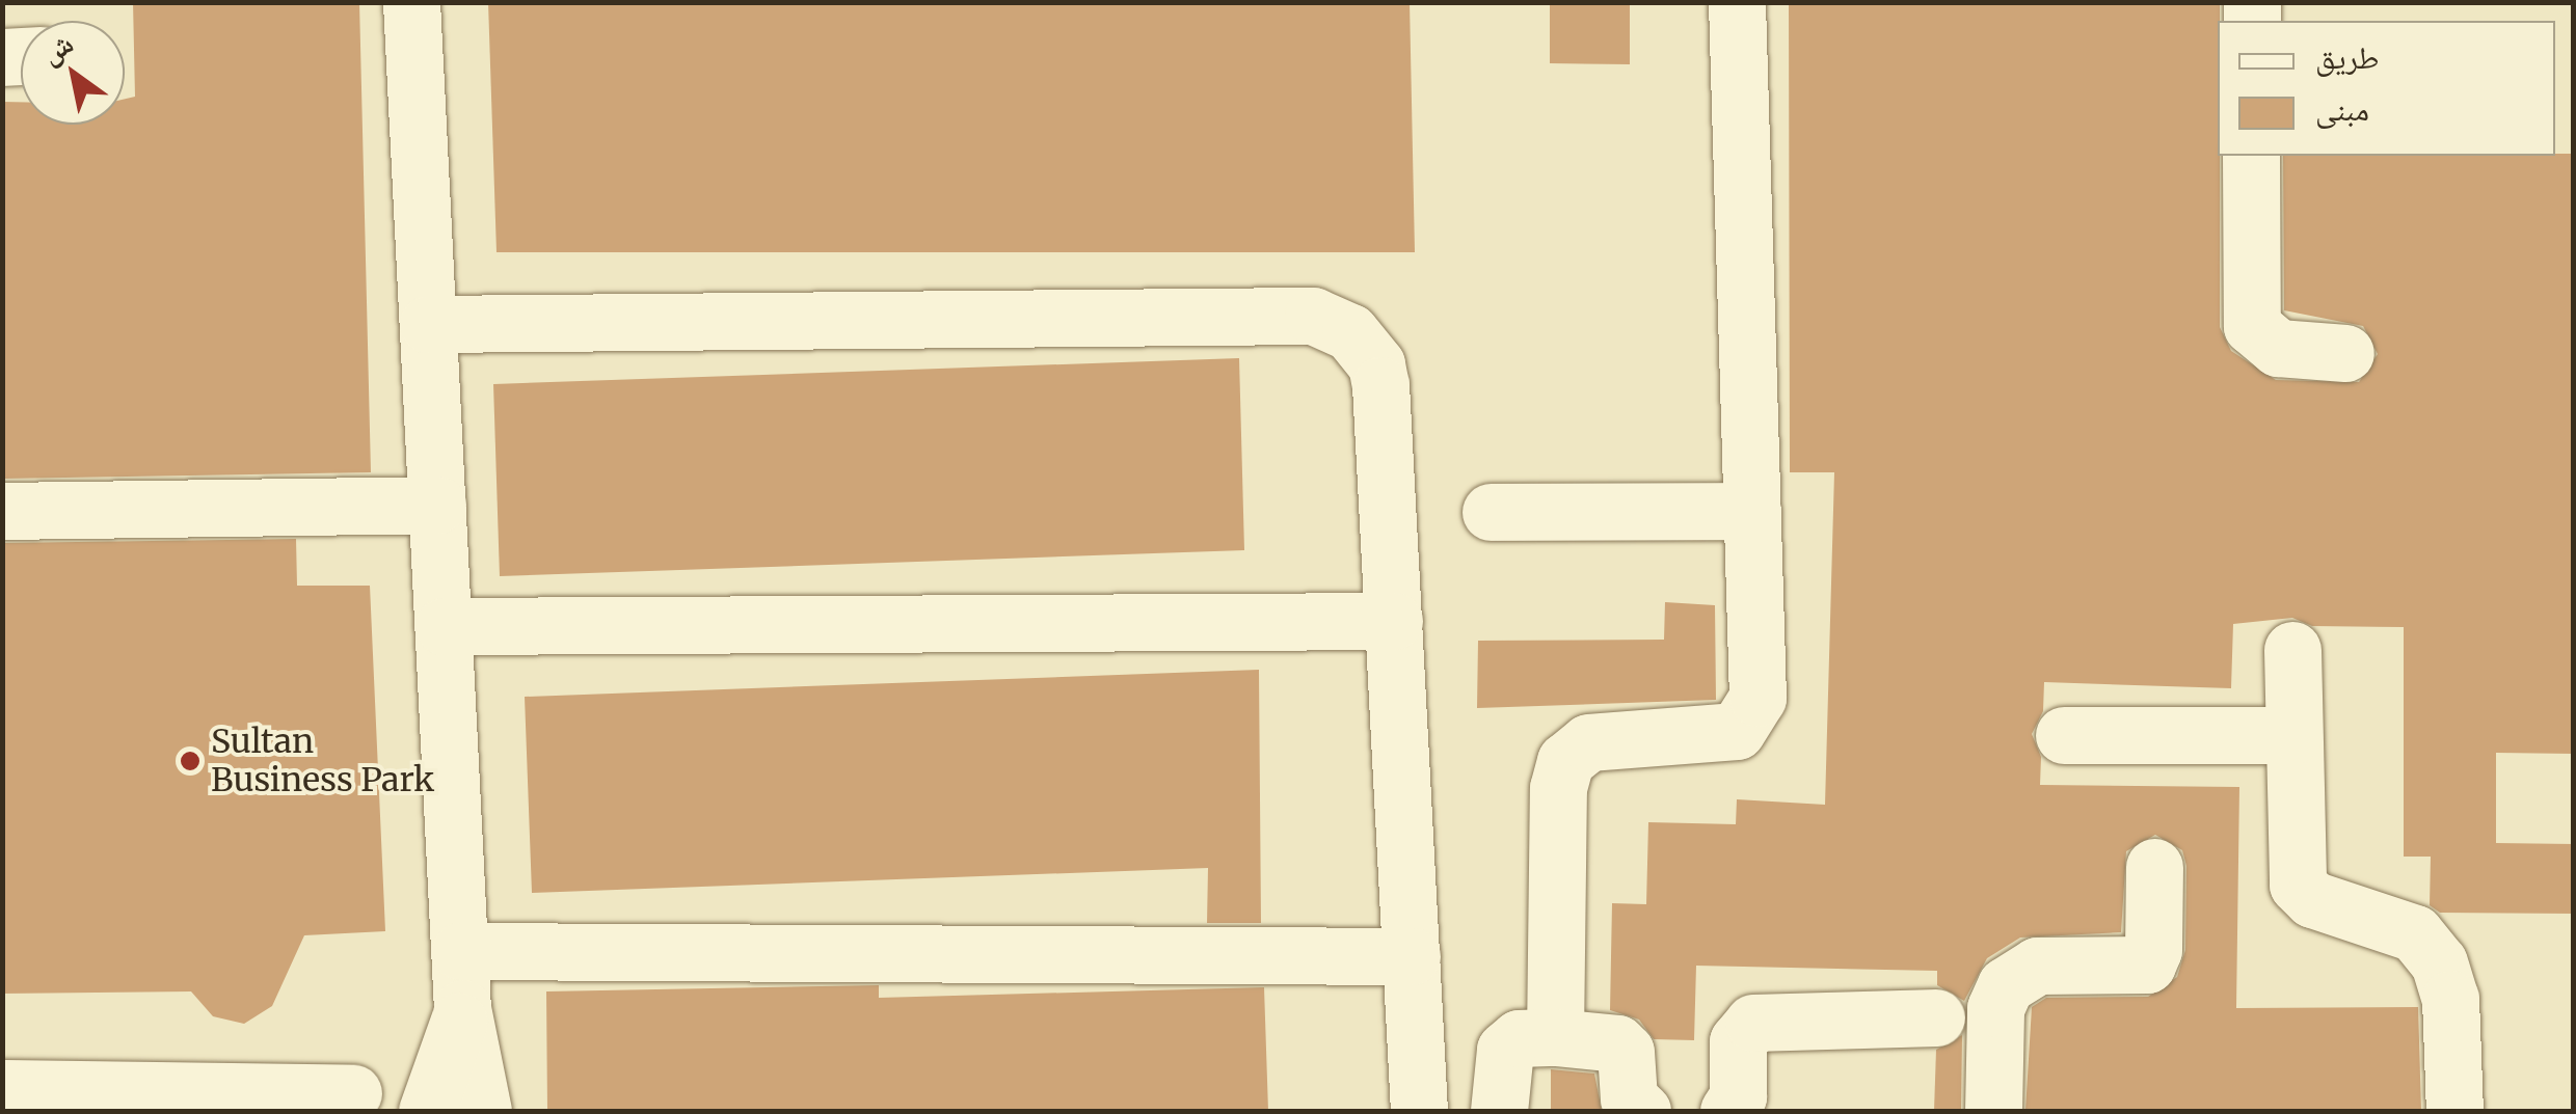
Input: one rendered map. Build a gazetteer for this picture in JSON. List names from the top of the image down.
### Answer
{
  "places": ["Sultan Business Park"],
  "legend": ["طريق", "مبنى"],
  "north": "top left"
}
